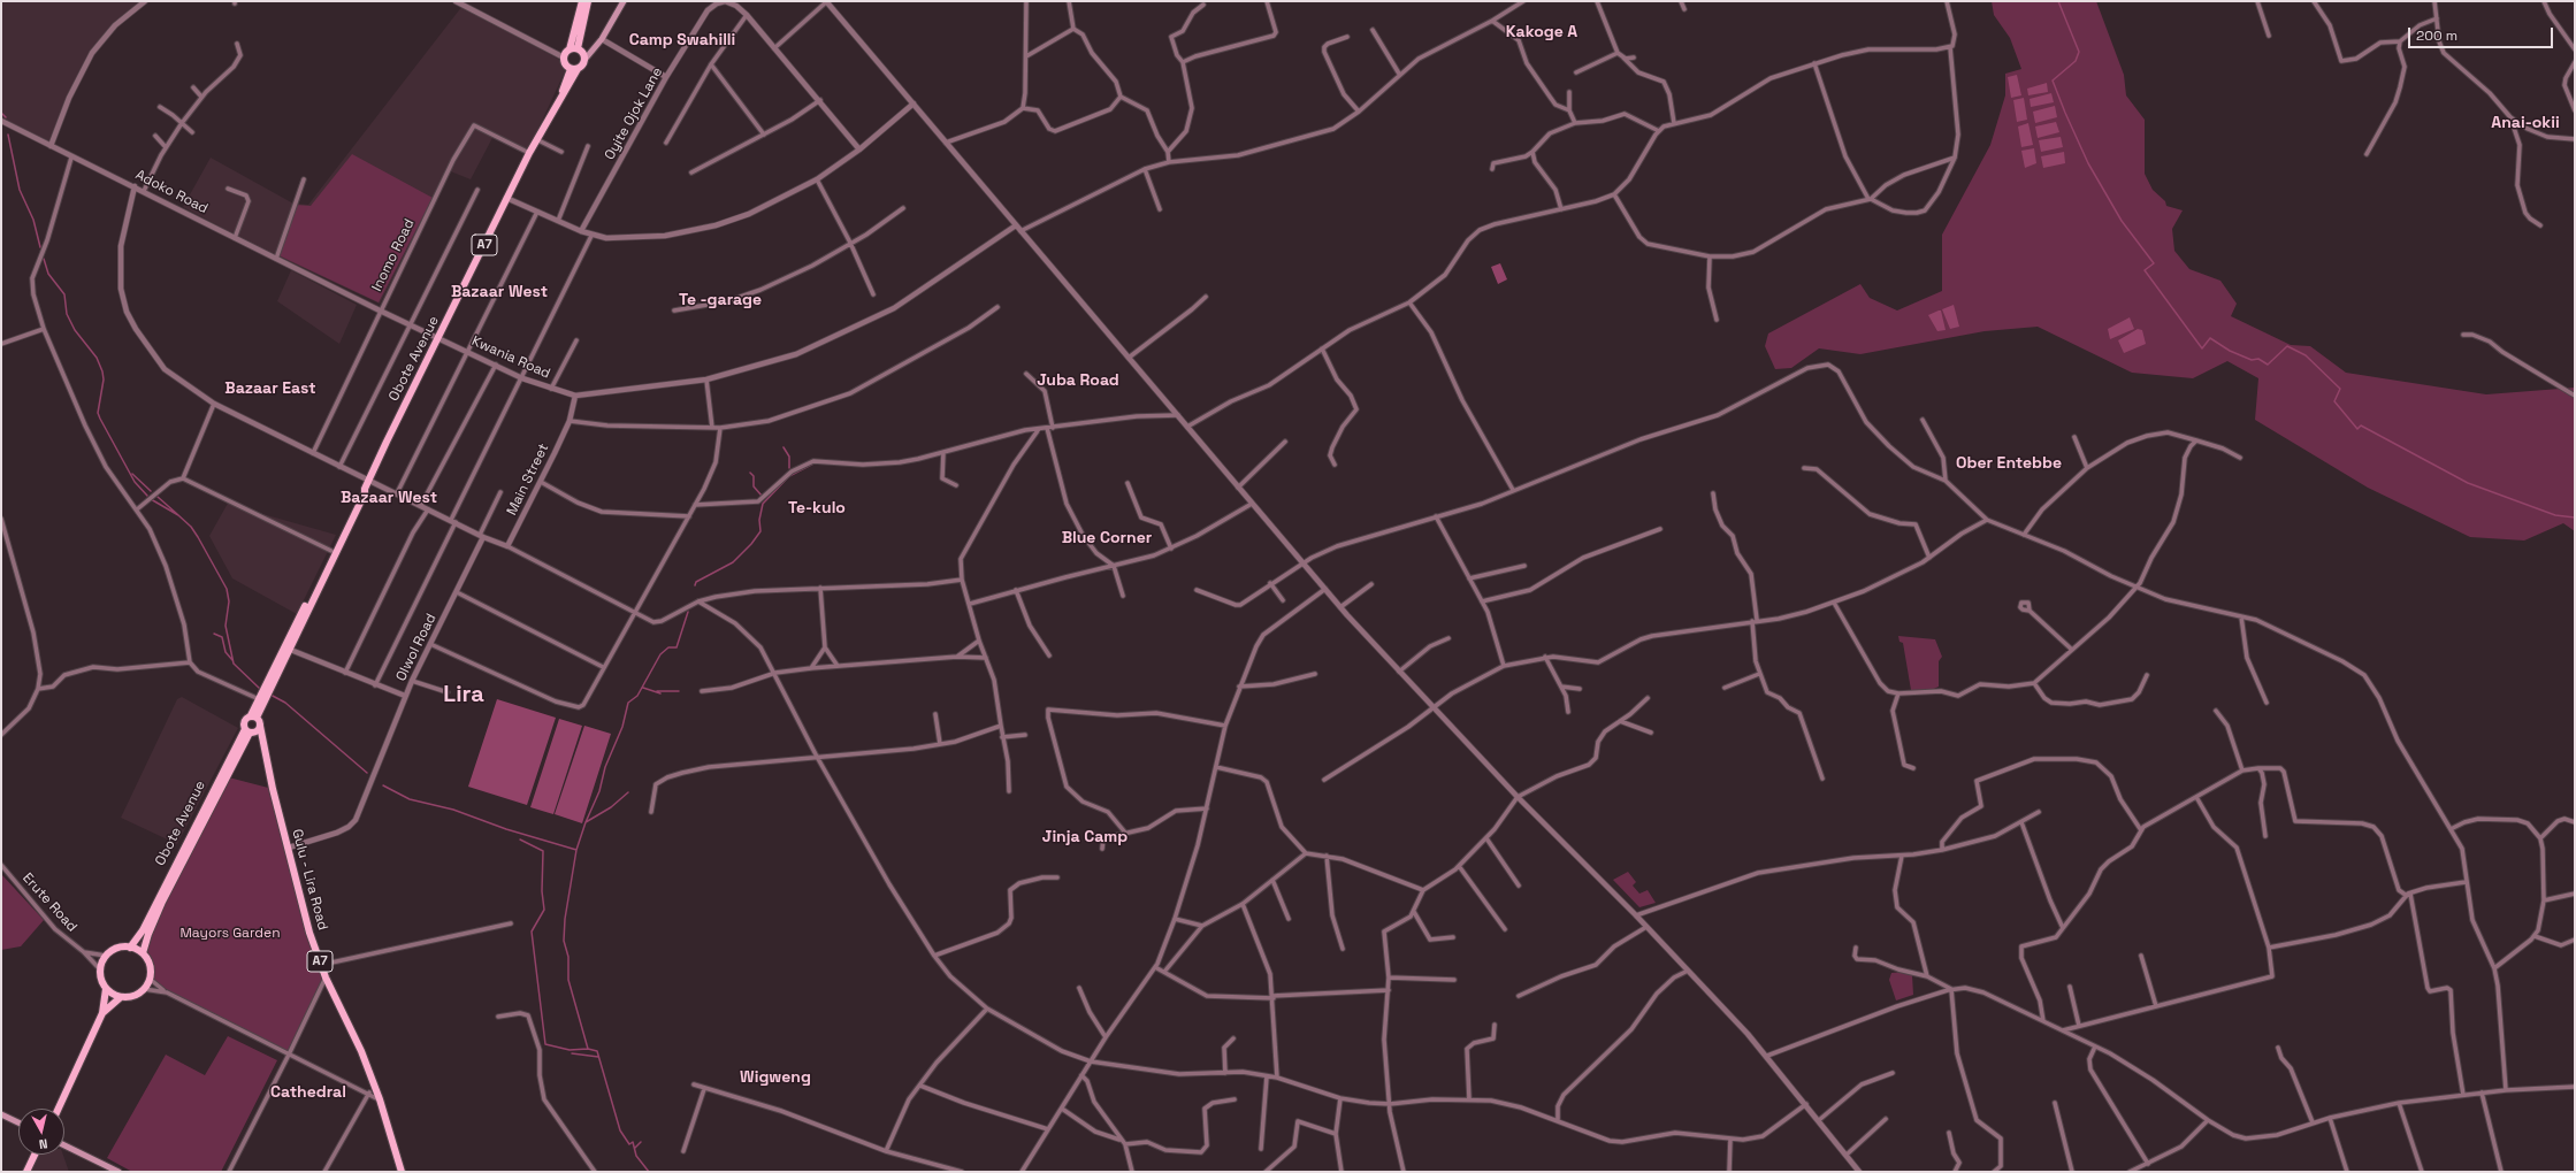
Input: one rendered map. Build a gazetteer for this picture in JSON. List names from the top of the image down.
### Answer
{
  "streets": {
    "main road": ["A7", "Obote Avenue", "Gulu - Lira Road"],
    "street": [
      "Oyite Ojok Lane",
      "Adoko Road",
      "Inomo Road",
      "Kwania Road",
      "Main Street",
      "Olwol Road",
      "Erute Road"
    ]
  },
  "crossings": [
    ["Adoko Road", "Inomo Road"],
    ["Adoko Road", "Kwania Road"],
    ["Adoko Road", "Obote Avenue"],
    ["A7", "Obote Avenue"],
    ["A7", "Gulu - Lira Road"],
    ["Inomo Road", "Obote Avenue"],
    ["Kwania Road", "Obote Avenue"],
    ["Kwania Road", "Main Street"],
    ["Olwol Road", "Gulu - Lira Road"]
  ],
  "districts": [
    "Kakoge A",
    "Camp Swahilli",
    "Anai-okii",
    "Bazaar West",
    "Te -garage",
    "Juba Road",
    "Bazaar East",
    "Ober Entebbe",
    "Bazaar West",
    "Te-kulo",
    "Blue Corner",
    "Lira",
    "Jinja Camp",
    "Wigweng",
    "Cathedral"
  ],
  "parks": ["Mayors Garden"],
  "scale_bar": "200 m",
  "north": "bottom"
}
